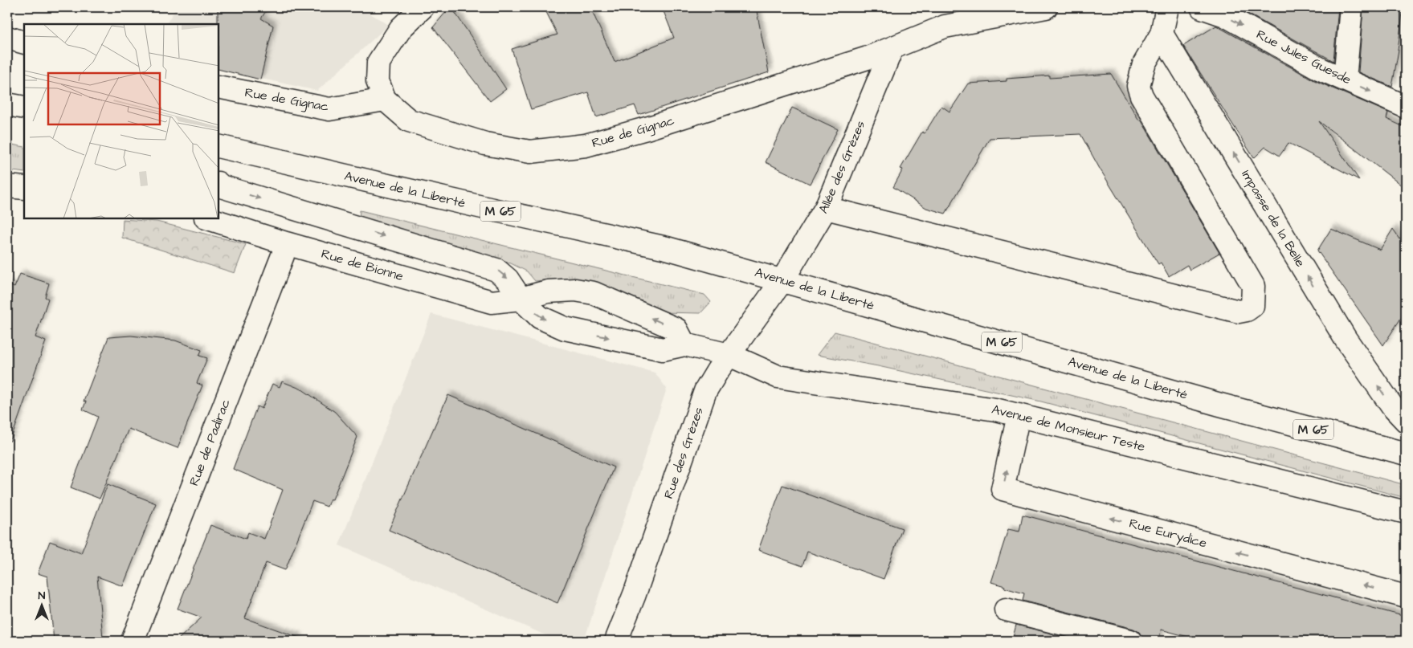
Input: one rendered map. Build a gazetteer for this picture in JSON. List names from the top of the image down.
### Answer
{
  "streets": {
    "street": [
      "Rue Jules Guesde",
      "Rue de Gignac",
      "Allée des Grèzes",
      "Avenue de la Liberté",
      "M 65",
      "Impasse de la Belle",
      "Rue de Bionne",
      "Avenue de Monsieur Teste",
      "Rue de Padirac",
      "Rue des Grèzes",
      "Rue Eurydice"
    ]
  },
  "crossings": [
    ["Rue de Gignac", "Allée des Grèzes"],
    ["Allée des Grèzes", "Avenue de la Liberté"],
    ["Allée des Grèzes", "Rue des Grèzes"],
    ["Avenue de la Liberté", "Rue des Grèzes"],
    ["Rue de Bionne", "Rue de Padirac"],
    ["Avenue de Monsieur Teste", "Rue des Grèzes"],
    ["Avenue de Monsieur Teste", "Rue Eurydice"]
  ],
  "one_way": ["Rue Jules Guesde", "Impasse de la Belle", "Rue Eurydice"],
  "north": "top"
}
